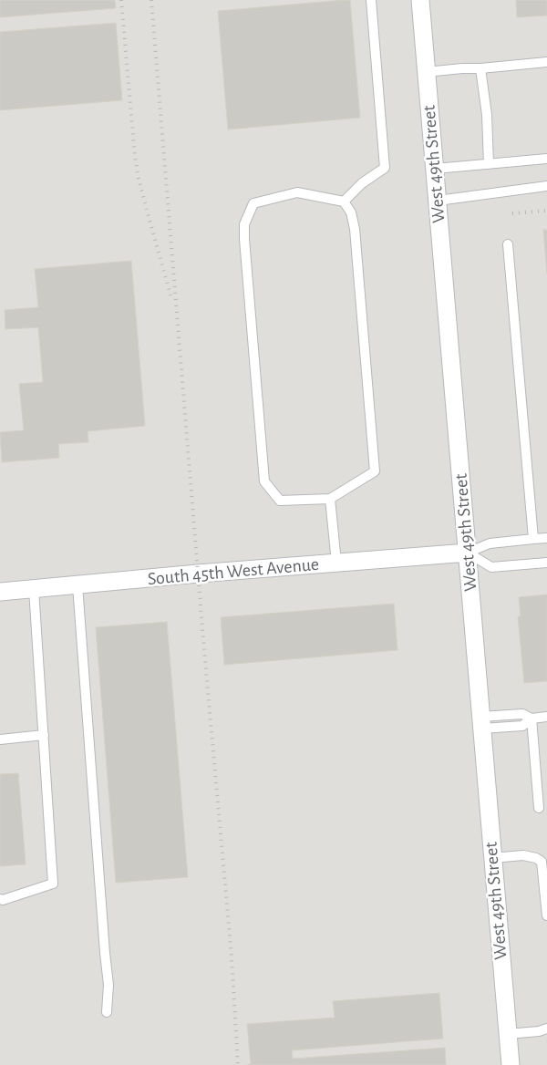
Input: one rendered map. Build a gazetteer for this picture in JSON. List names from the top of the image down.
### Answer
{
  "streets": {
    "street": ["West 49th Street", "South 45th West Avenue"]
  },
  "crossings": [
    ["West 49th Street", "South 45th West Avenue"]
  ]
}
